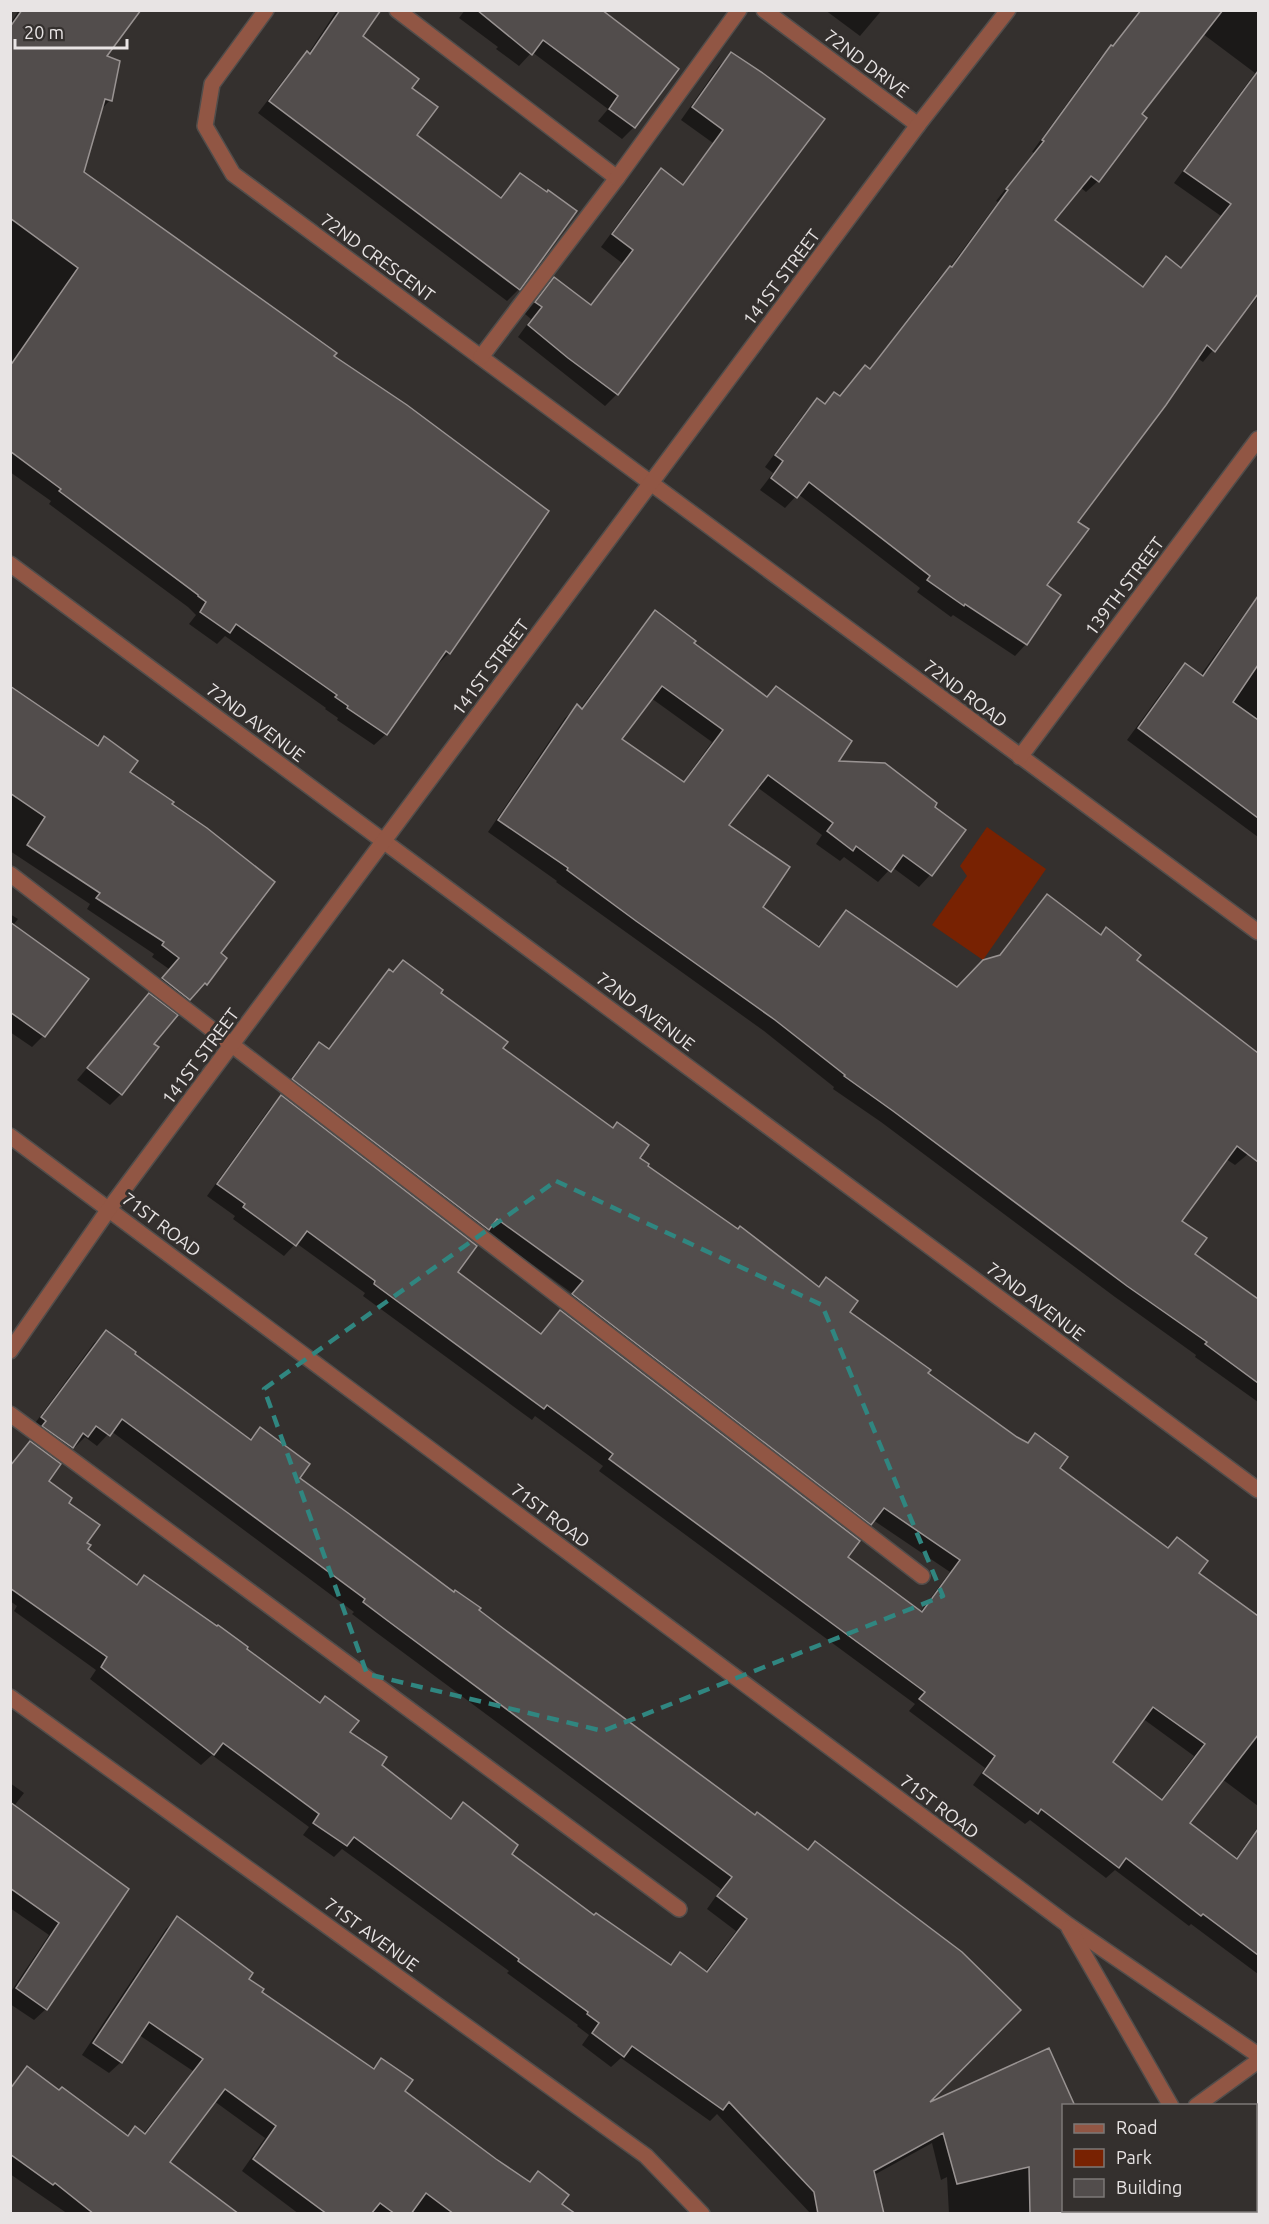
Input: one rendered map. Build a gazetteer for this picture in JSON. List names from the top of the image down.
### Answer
{
  "streets": {
    "street": [
      "72ND DRIVE",
      "72ND CRESCENT",
      "141ST STREET",
      "139TH STREET",
      "72ND ROAD",
      "72ND AVENUE",
      "71ST ROAD",
      "71ST AVENUE"
    ]
  },
  "crossings": [
    ["72ND DRIVE", "141ST STREET"],
    ["72ND CRESCENT", "141ST STREET"],
    ["72ND CRESCENT", "72ND ROAD"],
    ["141ST STREET", "72ND ROAD"],
    ["141ST STREET", "72ND AVENUE"],
    ["141ST STREET", "71ST ROAD"],
    ["139TH STREET", "72ND ROAD"]
  ],
  "legend": ["Road", "Park", "Building"],
  "scale_bar": "20 m"
}
